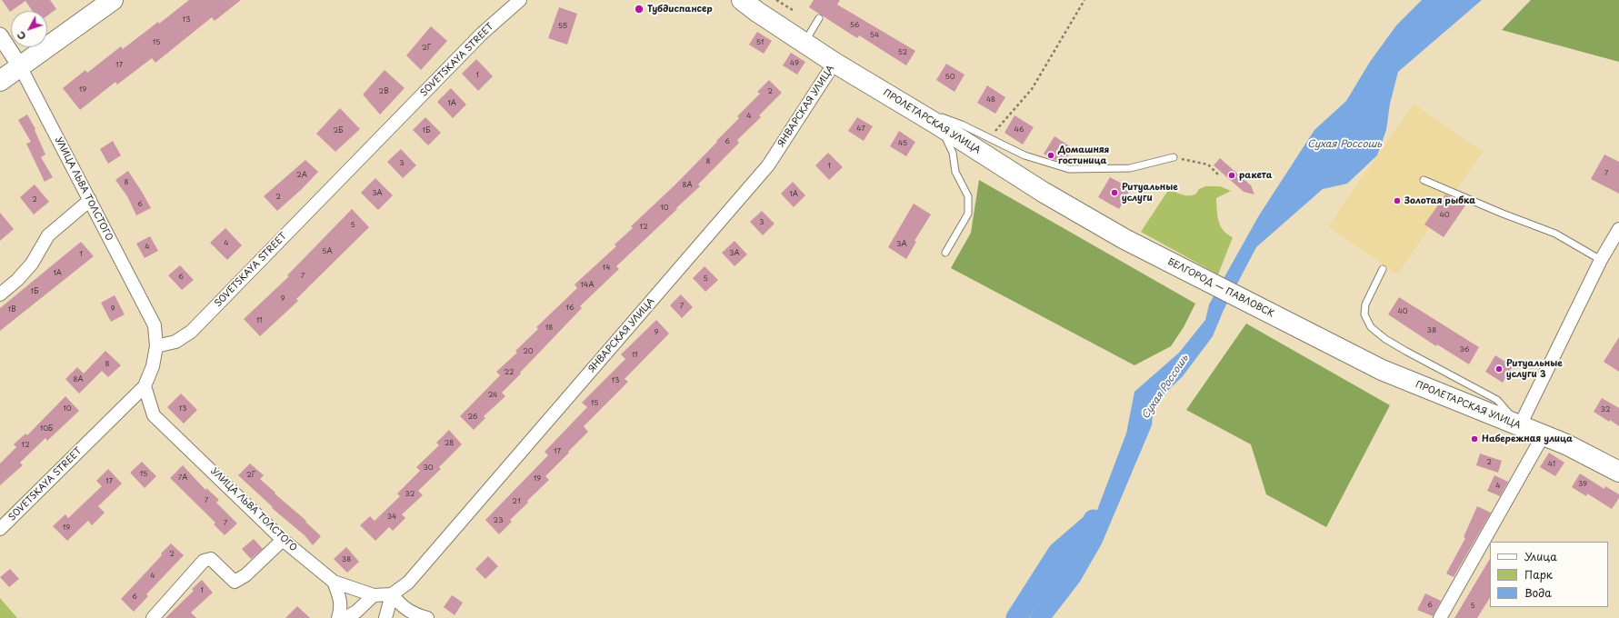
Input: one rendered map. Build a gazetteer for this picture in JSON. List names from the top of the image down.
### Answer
{
  "streets": {
    "main road": ["ПРОЛЕТАРСКАЯ УЛИЦА", "БЕЛГОРОД — ПАВЛОВСК"],
    "street": ["SOVETSKAYA STREET", "ЯНВАРСКАЯ УЛИЦА", "УЛИЦА ЛЬВА ТОЛСТОГО"]
  },
  "crossings": [
    ["SOVETSKAYA STREET", "УЛИЦА ЛЬВА ТОЛСТОГО"],
    ["ЯНВАРСКАЯ УЛИЦА", "ПРОЛЕТАРСКАЯ УЛИЦА"],
    ["ЯНВАРСКАЯ УЛИЦА", "УЛИЦА ЛЬВА ТОЛСТОГО"],
    ["ПРОЛЕТАРСКАЯ УЛИЦА", "БЕЛГОРОД — ПАВЛОВСК"]
  ],
  "water": ["Сухая Россошь"],
  "places": [
    "Тубдиспансер",
    "Домашняя гостиница",
    "ракета",
    "Ритуальные услуги",
    "Золотая рыбка",
    "Ритуальные услуги 3",
    "Набережная улица"
  ],
  "house_numbers": [
    "13",
    "56",
    "55",
    "54",
    "15",
    "51",
    "2Г",
    "52",
    "49",
    "17",
    "1",
    "50",
    "19",
    "2В",
    "2",
    "48",
    "1А",
    "4",
    "47",
    "46",
    "2Б",
    "1Б",
    "6",
    "45",
    "8",
    "3",
    "1",
    "7",
    "2А",
    "8",
    "8А",
    "3А",
    "1А",
    "2",
    "2",
    "6",
    "10",
    "40",
    "3",
    "5",
    "12",
    "4",
    "3А",
    "4",
    "5А",
    "3А",
    "1",
    "14",
    "1А",
    "7",
    "6",
    "5",
    "14А",
    "1Б",
    "9",
    "7",
    "16",
    "9",
    "1В",
    "40",
    "11",
    "18",
    "38",
    "9",
    "36",
    "20",
    "11",
    "8",
    "22",
    "8А",
    "13",
    "24",
    "15",
    "10",
    "13",
    "32",
    "26",
    "10Б",
    "28",
    "12",
    "17",
    "2",
    "41",
    "30",
    "15",
    "2Г",
    "7А",
    "19",
    "17",
    "39",
    "4",
    "32",
    "7",
    "21",
    "34",
    "23",
    "7",
    "19",
    "2",
    "38",
    "4",
    "1",
    "6",
    "6",
    "5"
  ],
  "legend": ["Улица", "Парк", "Вода"],
  "north": "bottom left"
}
